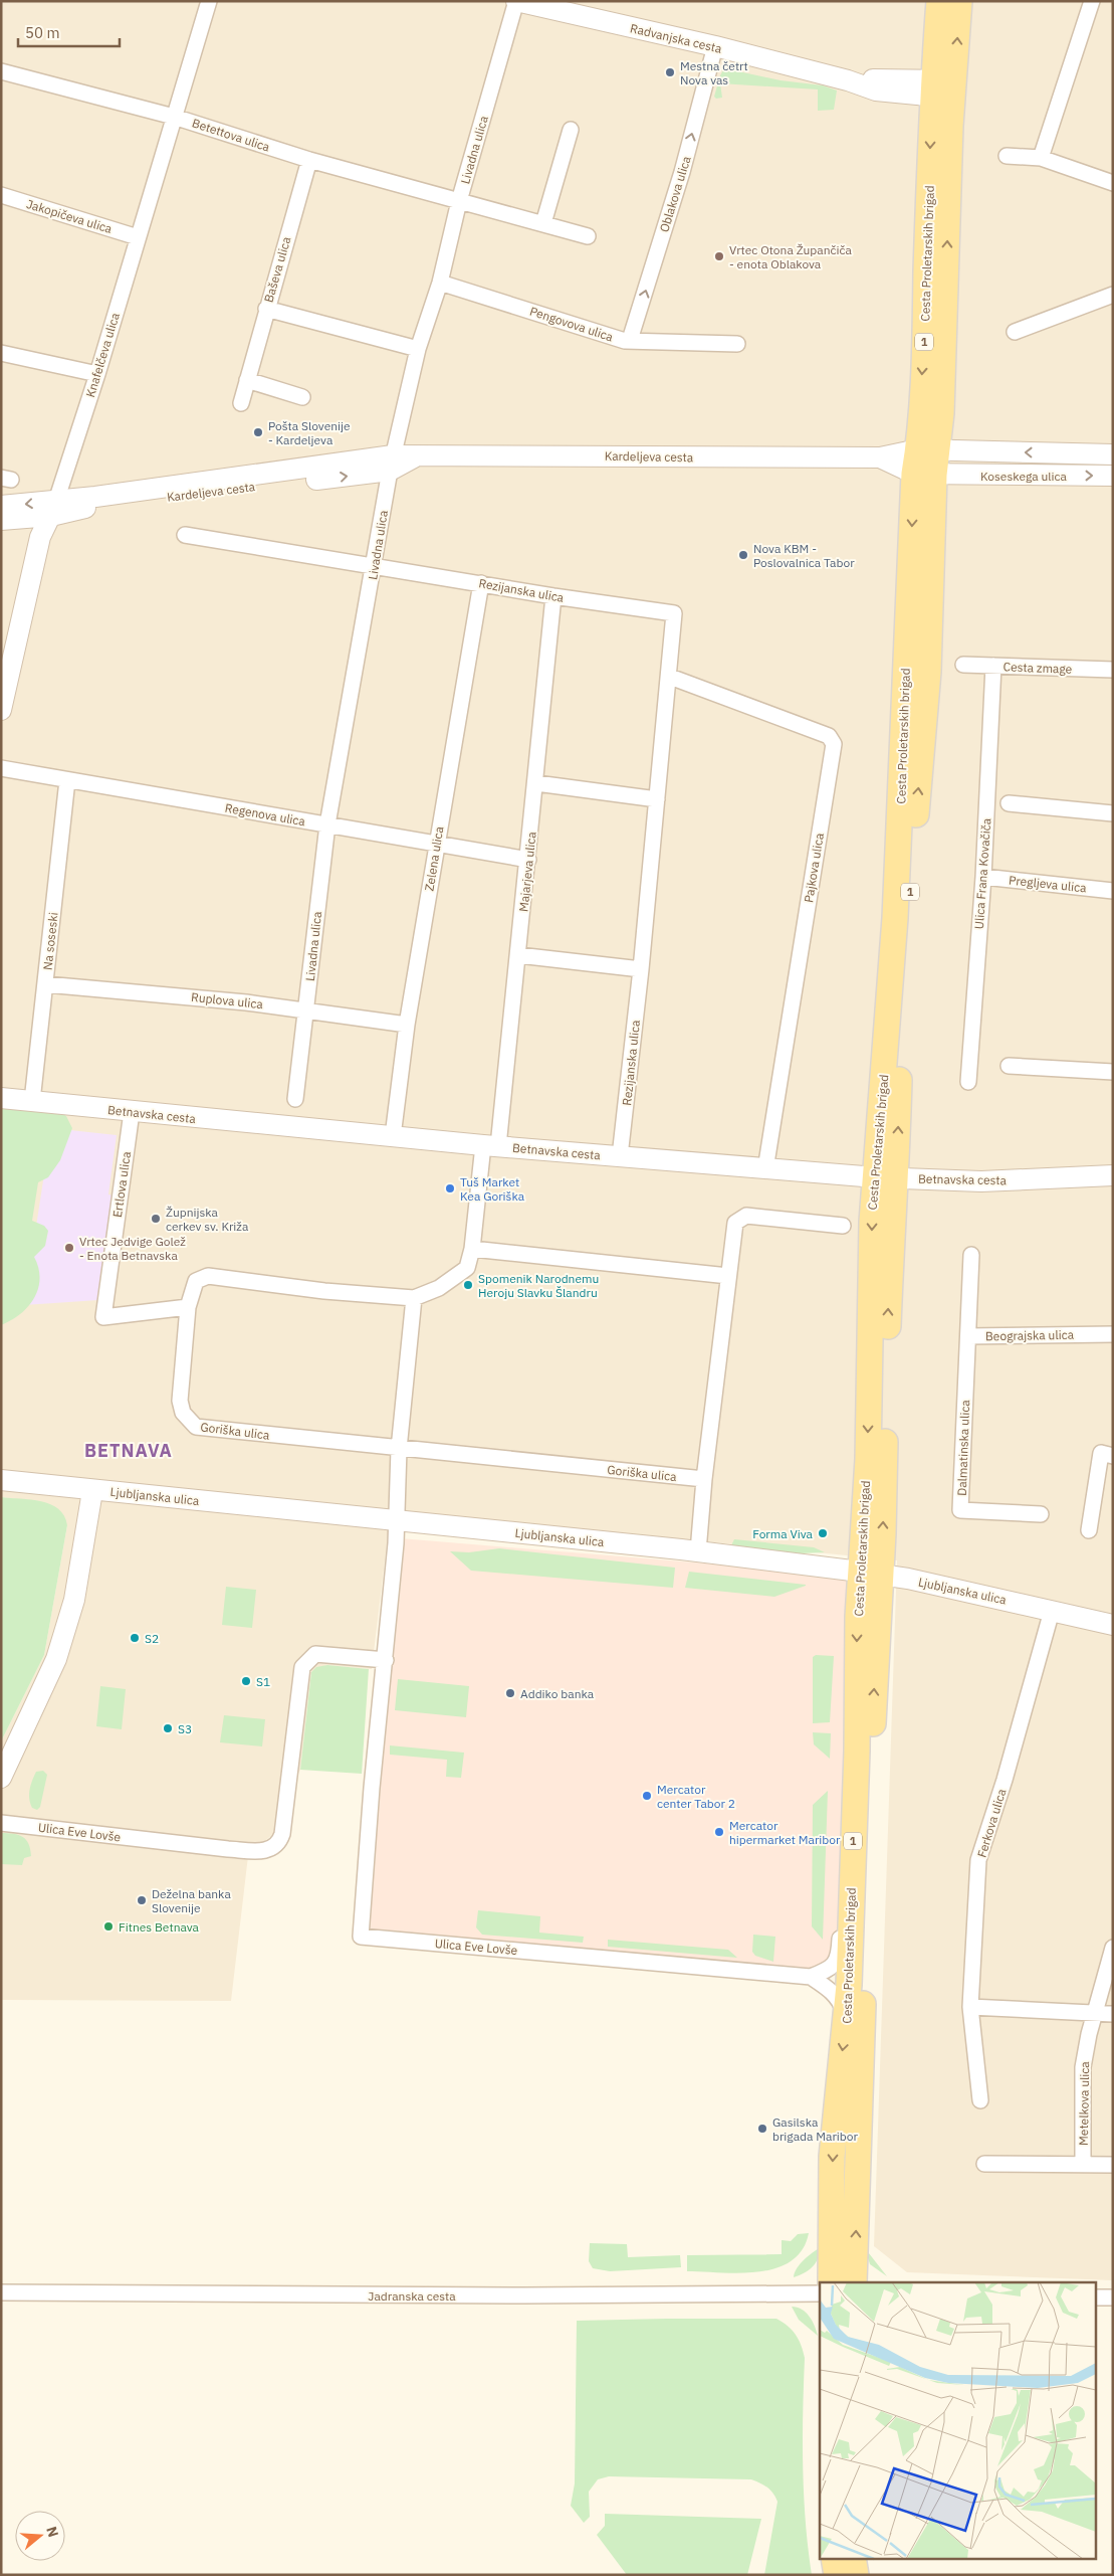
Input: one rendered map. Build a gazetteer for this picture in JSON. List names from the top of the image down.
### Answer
{
  "streets": {
    "main road": ["Cesta Proletarskih brigad", "1"],
    "street": [
      "Radvanjska cesta",
      "Betettova ulica",
      "Livadna ulica",
      "Oblakova ulica",
      "Jakopičeva ulica",
      "Baševa ulica",
      "Pengovova ulica",
      "Knafelčeva ulica",
      "Kardeljeva cesta",
      "Koseskega ulica",
      "Rezijanska ulica",
      "Cesta zmage",
      "Regenova ulica",
      "Zelena ulica",
      "Pajkova ulica",
      "Majarjeva ulica",
      "Ulica Frana Kovačiča",
      "Pregljeva ulica",
      "Na soseski",
      "Ruplova ulica",
      "Betnavska cesta",
      "Ertlova ulica",
      "Beograjska ulica",
      "Goriška ulica",
      "Dalmatinska ulica",
      "Ljubljanska ulica",
      "Ferkova ulica",
      "Ulica Eve Lovše",
      "Metelkova ulica",
      "Jadranska cesta"
    ]
  },
  "crossings": [
    ["Radvanjska cesta", "Livadna ulica"],
    ["Radvanjska cesta", "Oblakova ulica"],
    ["Radvanjska cesta", "Cesta Proletarskih brigad"],
    ["Betettova ulica", "Livadna ulica"],
    ["Betettova ulica", "Baševa ulica"],
    ["Betettova ulica", "Knafelčeva ulica"],
    ["Livadna ulica", "Pengovova ulica"],
    ["Livadna ulica", "Kardeljeva cesta"],
    ["Livadna ulica", "Rezijanska ulica"],
    ["Livadna ulica", "Regenova ulica"],
    ["Livadna ulica", "Ruplova ulica"],
    ["Oblakova ulica", "Pengovova ulica"],
    ["Jakopičeva ulica", "Knafelčeva ulica"],
    ["Cesta Proletarskih brigad", "Koseskega ulica"],
    ["Cesta Proletarskih brigad", "Betnavska cesta"],
    ["Cesta Proletarskih brigad", "Ljubljanska ulica"],
    ["Cesta Proletarskih brigad", "Ulica Eve Lovše"],
    ["Knafelčeva ulica", "Kardeljeva cesta"],
    ["Kardeljeva cesta", "Koseskega ulica"],
    ["Rezijanska ulica", "Zelena ulica"],
    ["Rezijanska ulica", "Pajkova ulica"],
    ["Rezijanska ulica", "Majarjeva ulica"],
    ["Rezijanska ulica", "Betnavska cesta"],
    ["Cesta zmage", "Ulica Frana Kovačiča"],
    ["Regenova ulica", "Zelena ulica"],
    ["Regenova ulica", "Majarjeva ulica"],
    ["Regenova ulica", "Na soseski"],
    ["Zelena ulica", "Ruplova ulica"],
    ["Zelena ulica", "Betnavska cesta"],
    ["Pajkova ulica", "Betnavska cesta"],
    ["Majarjeva ulica", "Betnavska cesta"],
    ["Majarjeva ulica", "Goriška ulica"],
    ["Ulica Frana Kovačiča", "Pregljeva ulica"],
    ["Na soseski", "Ruplova ulica"],
    ["Na soseski", "Betnavska cesta"],
    ["Betnavska cesta", "Ertlova ulica"],
    ["Betnavska cesta", "Goriška ulica"],
    ["Ertlova ulica", "Goriška ulica"],
    ["Beograjska ulica", "Dalmatinska ulica"],
    ["Ljubljanska ulica", "Ferkova ulica"],
    ["Ljubljanska ulica", "Ulica Eve Lovše"]
  ],
  "districts": ["BETNAVA"],
  "places": [
    "Mestna četrt Nova vas",
    "Vrtec Otona Župančiča - enota Oblakova",
    "Pošta Slovenije - Kardeljeva",
    "Nova KBM - Poslovalnica Tabor",
    "Tuš Market Kea Goriška",
    "Župnijska cerkev sv. Križa",
    "Vrtec Jedvige Golež - Enota Betnavska",
    "Spomenik Narodnemu Heroju Slavku Šlandru",
    "Forma Viva",
    "S2",
    "S1",
    "Addiko banka",
    "S3",
    "Mercator center Tabor 2",
    "Mercator hipermarket Maribor",
    "Deželna banka Slovenije",
    "Fitnes Betnava",
    "Gasilska brigada Maribor"
  ],
  "scale_bar": "50 m",
  "north": "right"
}
